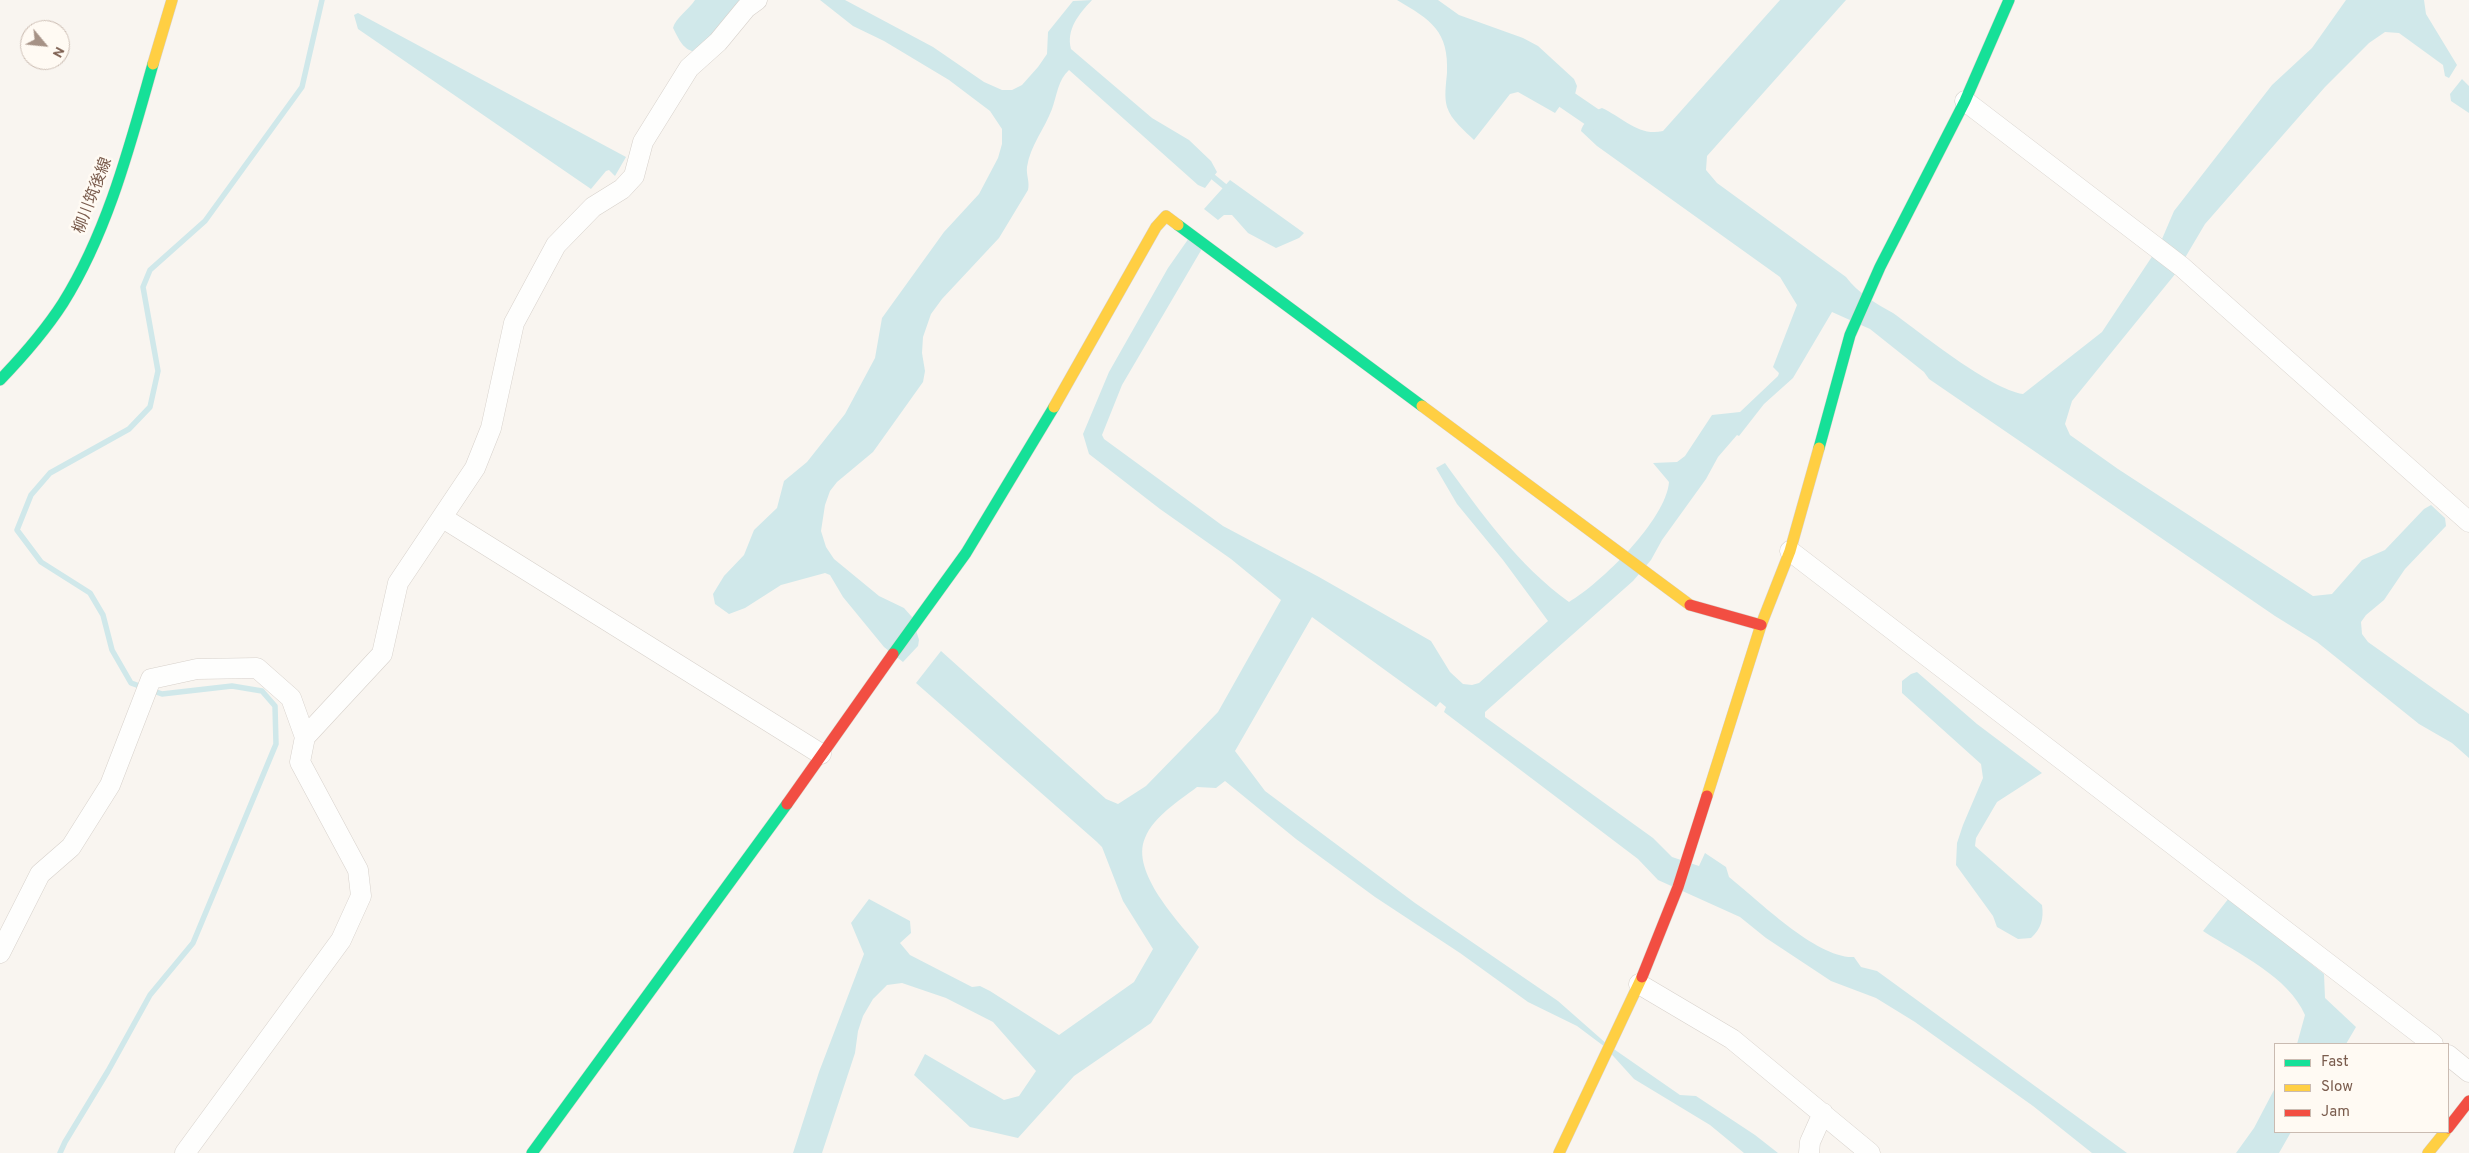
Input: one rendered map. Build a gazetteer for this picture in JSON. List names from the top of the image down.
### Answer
{
  "streets": {
    "street": ["柳川筑後線"]
  },
  "legend": ["Fast", "Slow", "Jam"],
  "north": "bottom right"
}
